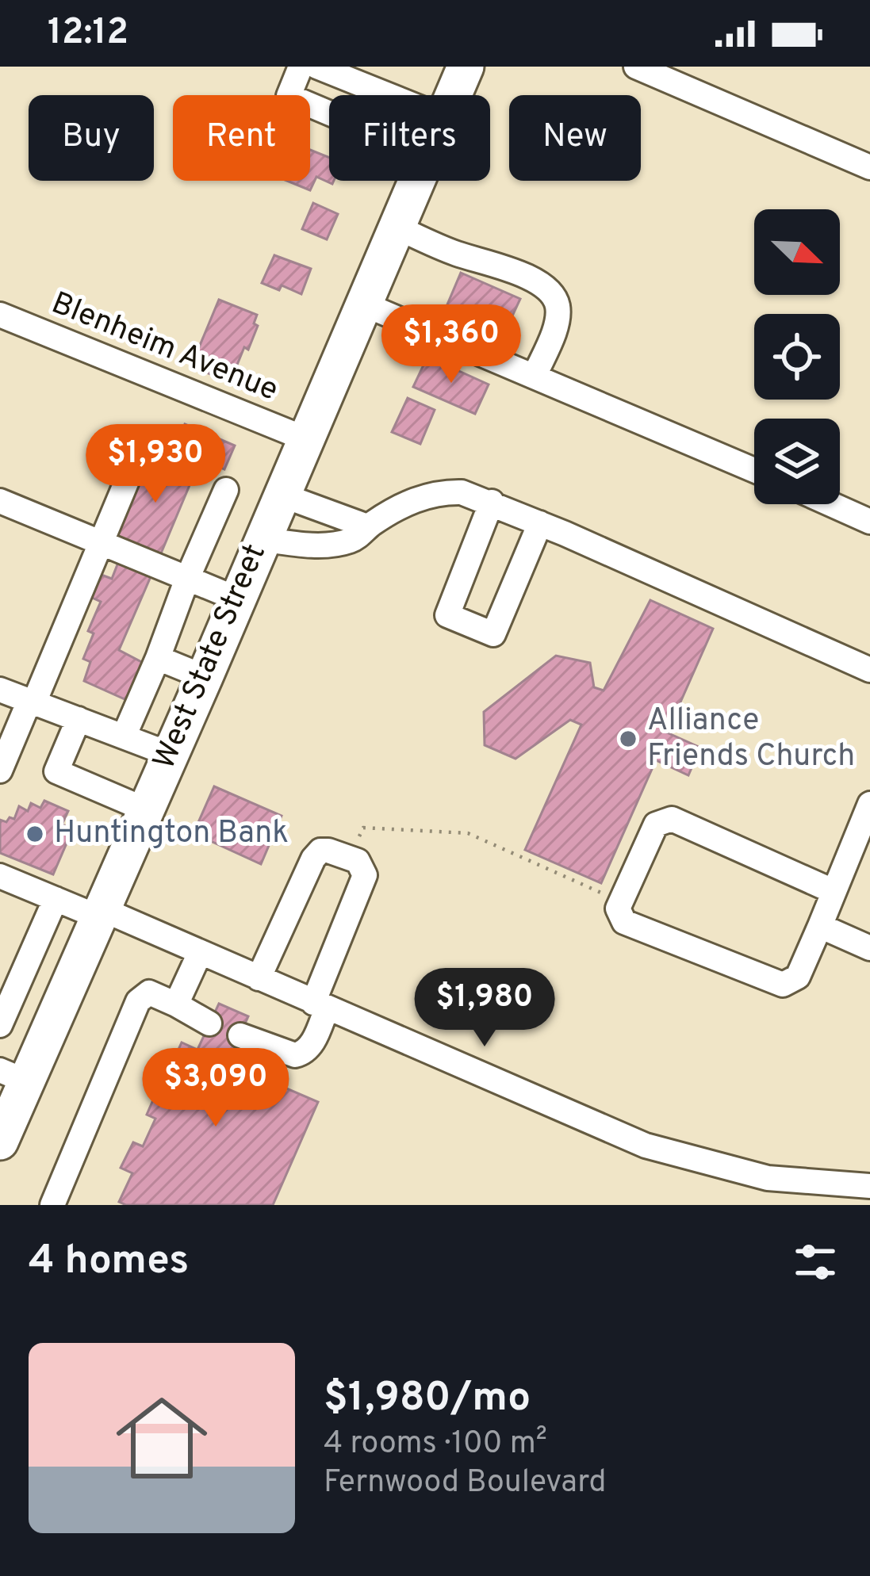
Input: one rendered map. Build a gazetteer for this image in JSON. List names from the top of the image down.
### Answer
{
  "streets": {
    "highway": ["West State Street"],
    "street": ["Blenheim Avenue"]
  },
  "crossings": [
    ["Blenheim Avenue", "West State Street"]
  ],
  "places": ["Alliance Friends Church", "Huntington Bank"],
  "north": "bottom right",
  "page": {
    "status": "12:12",
    "chip": [
      "Buy",
      "Rent",
      "Filters",
      "New"
    ],
    "price": [
      "$1,360",
      "$1,930",
      "$1,980",
      "$3,090"
    ],
    "heading": "4 homes",
    "list": [
      {
        "name": "$1,980/mo",
        "note": "4 rooms · 100 m² · Fernwood Boulevard"
      }
    ]
  }
}
